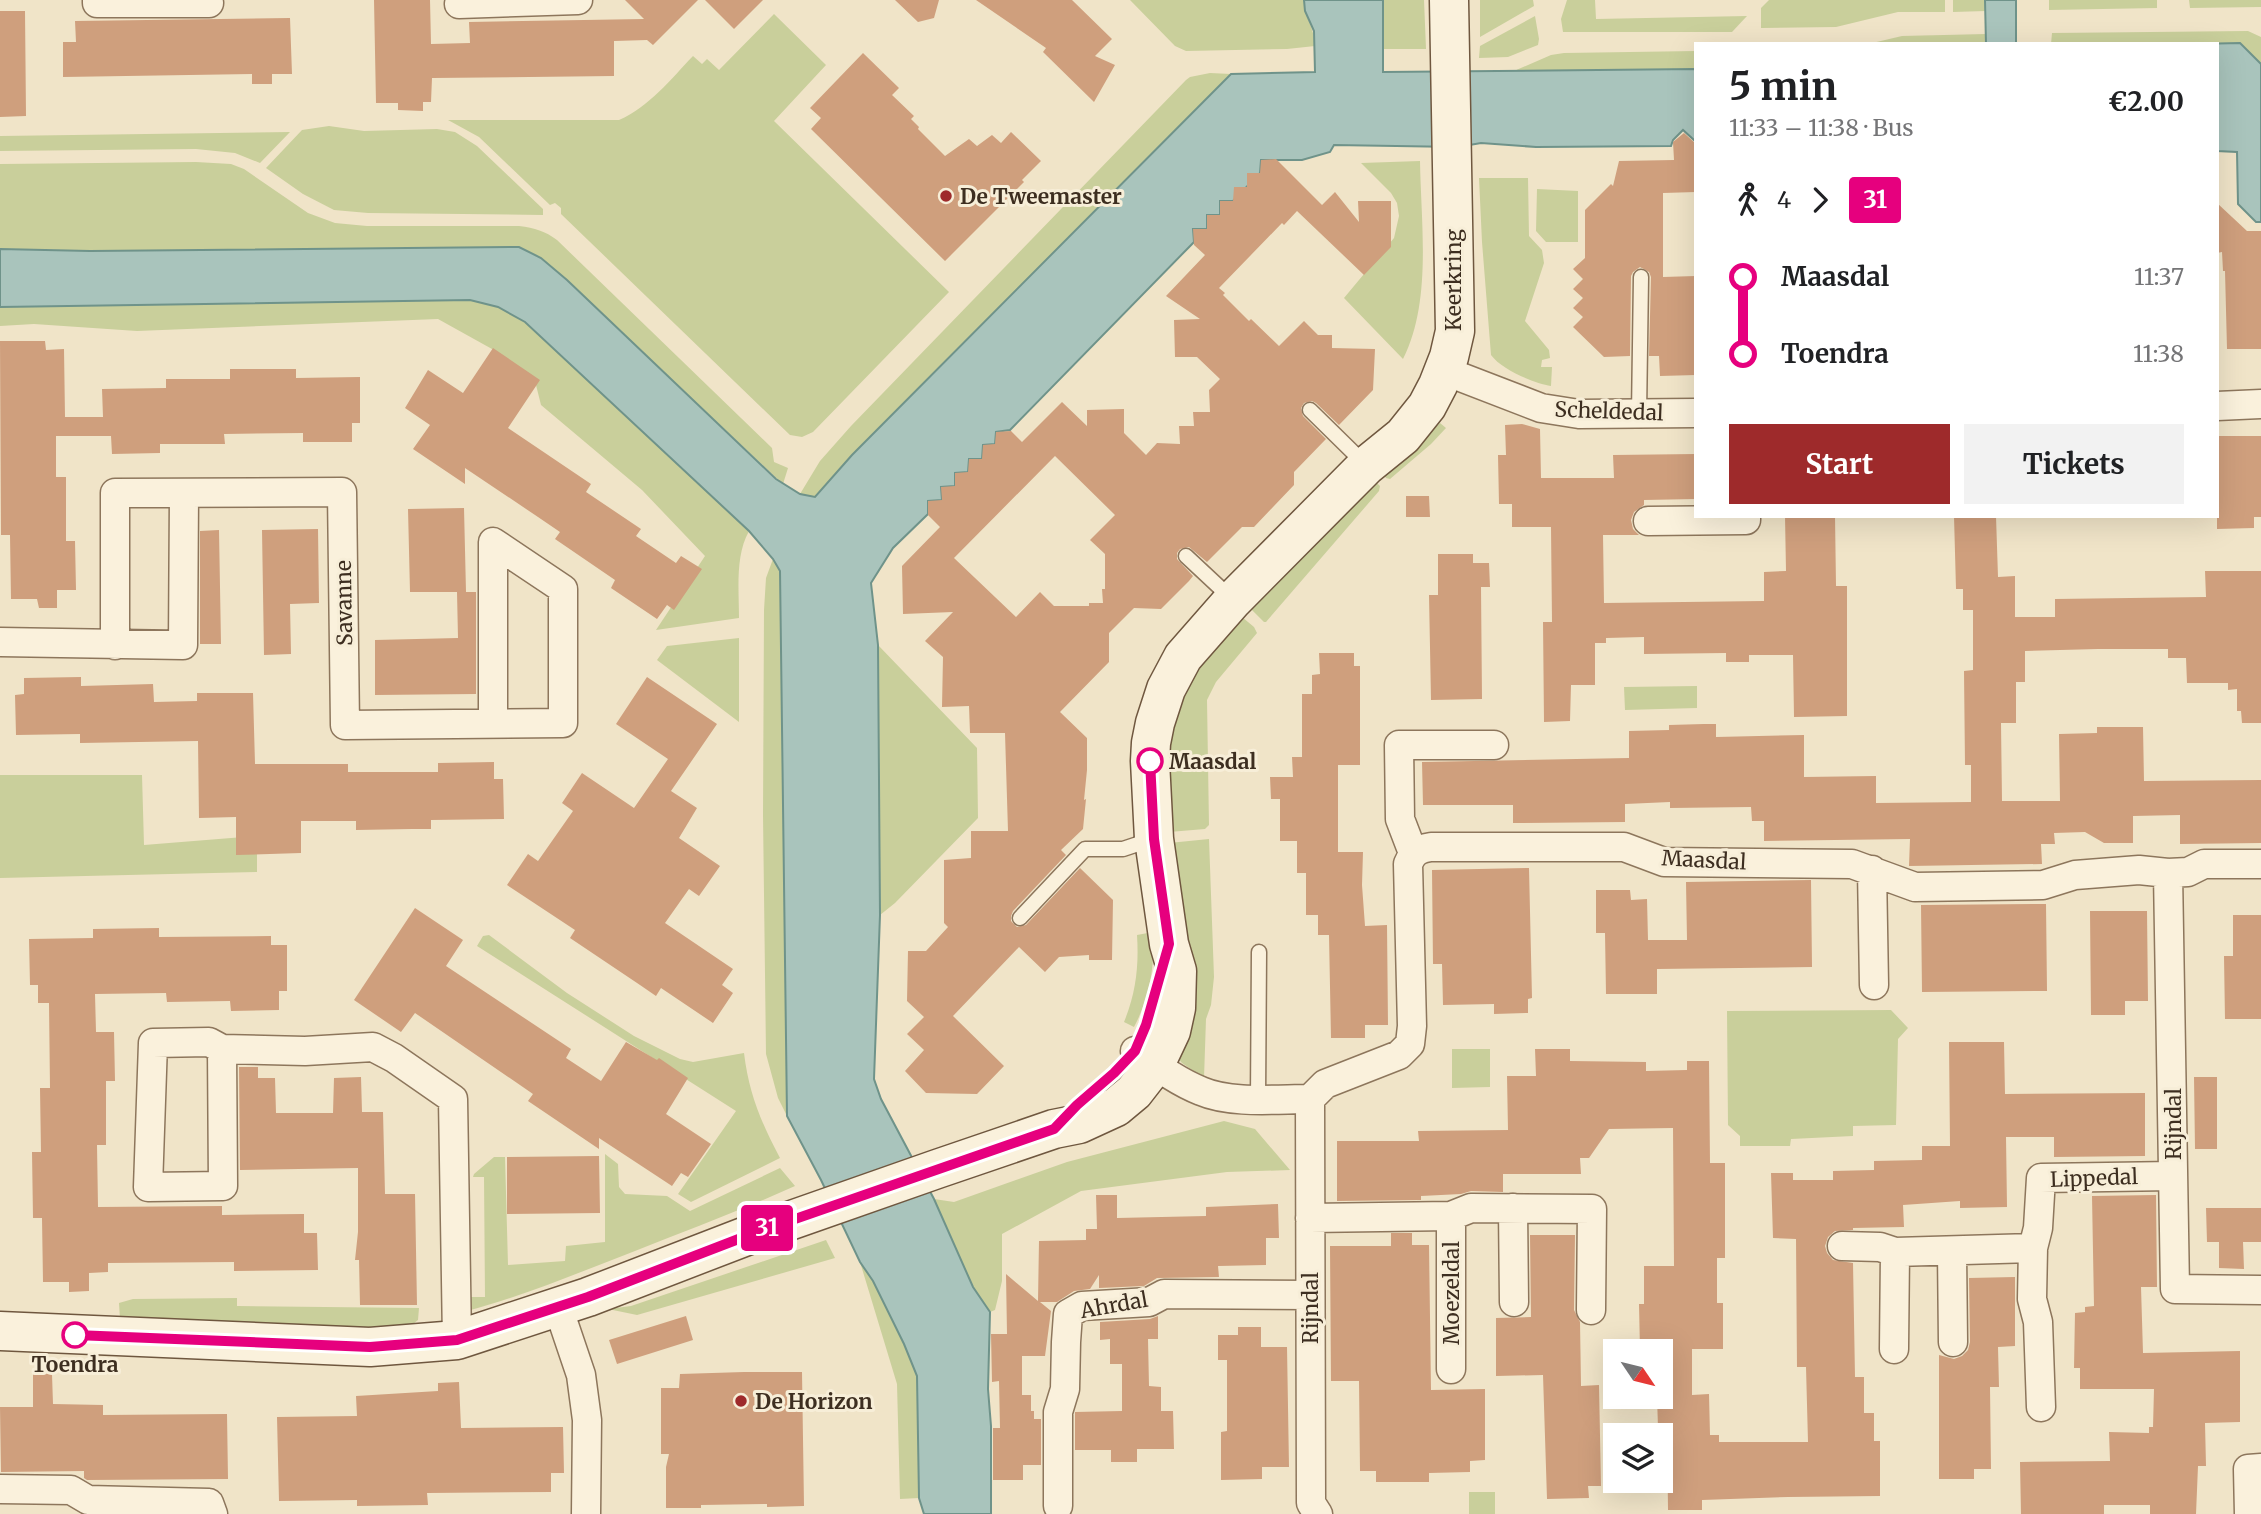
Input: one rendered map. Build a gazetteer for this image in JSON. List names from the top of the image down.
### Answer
{
  "streets": {
    "street": [
      "Keerkring",
      "Scheldedal",
      "Savanne",
      "Maasdal",
      "Rijndal",
      "Lippedal",
      "Moezeldal",
      "Ahrdal"
    ]
  },
  "crossings": [
    ["Keerkring", "Scheldedal"],
    ["Maasdal", "Rijndal"],
    ["Rijndal", "Lippedal"],
    ["Rijndal", "Moezeldal"],
    ["Rijndal", "Ahrdal"]
  ],
  "places": [
    "De Tweemaster",
    "Maasdal",
    "Toendra",
    "De Horizon"
  ],
  "lines": ["bus line 31"],
  "north": "bottom right",
  "page": {
    "on_map": "31",
    "heading": ["5 min", "11:33 – 11:38 · Bus", "€2.00"],
    "legs": ["4", "31"],
    "list": [
      {
        "name": "Maasdal",
        "value": "11:37"
      },
      {
        "name": "Toendra",
        "value": "11:38"
      }
    ],
    "buttons": ["Start", "Tickets"]
  }
}
